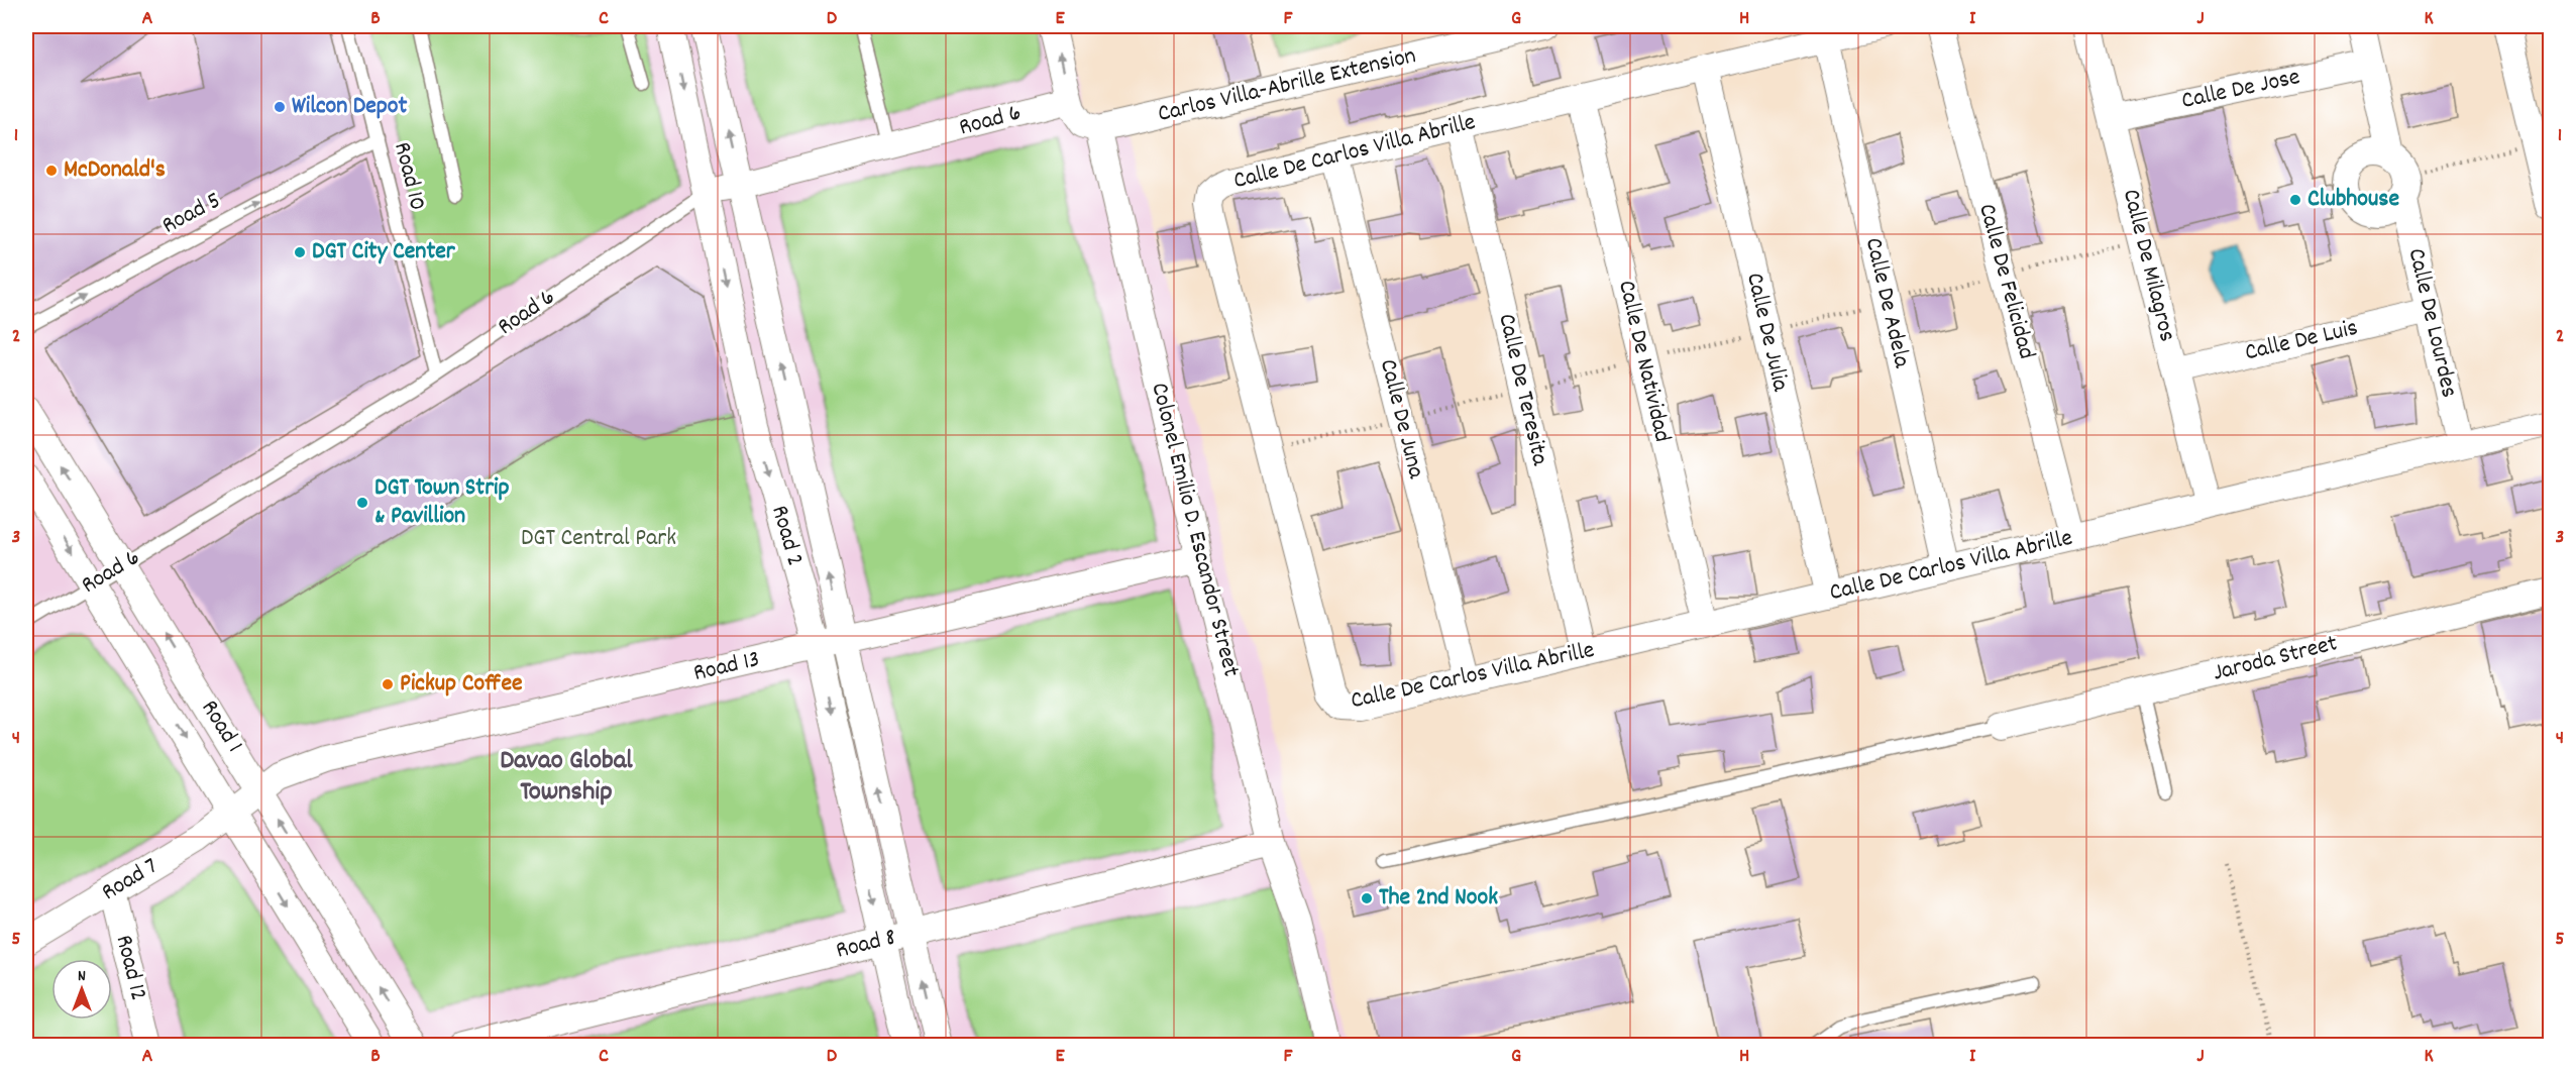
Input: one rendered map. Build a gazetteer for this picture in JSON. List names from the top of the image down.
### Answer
{
  "streets": {
    "street": [
      "Carlos Villa-Abrille Extension",
      "Calle De Jose",
      "Road 6",
      "Calle De Carlos Villa Abrille",
      "Calle De Milagros",
      "Calle De Felicidad",
      "Calle De Adela",
      "Calle De Lourdes",
      "Calle De Julia",
      "Calle De Luis",
      "Calle De Natividad",
      "Calle De Teresita",
      "Calle De Juna",
      "Colonel Emilio D. Escandor Street",
      "Road 2",
      "Jaroda Street",
      "Road 13",
      "Road 1",
      "Road 7",
      "Road 8",
      "Road 12"
    ],
    "lane": ["Road 10", "Road 5"]
  },
  "crossings": [
    ["Carlos Villa-Abrille Extension", "Colonel Emilio D. Escandor Street"],
    ["Calle De Jose", "Calle De Milagros"],
    ["Road 6", "Road 10"],
    ["Road 6", "Road 2"],
    ["Road 6", "Road 1"],
    ["Calle De Carlos Villa Abrille", "Calle De Milagros"],
    ["Calle De Carlos Villa Abrille", "Calle De Felicidad"],
    ["Calle De Carlos Villa Abrille", "Calle De Adela"],
    ["Calle De Carlos Villa Abrille", "Calle De Lourdes"],
    ["Calle De Carlos Villa Abrille", "Calle De Julia"],
    ["Calle De Carlos Villa Abrille", "Calle De Natividad"],
    ["Calle De Carlos Villa Abrille", "Calle De Teresita"],
    ["Calle De Carlos Villa Abrille", "Calle De Juna"],
    ["Road 10", "Road 5"],
    ["Calle De Milagros", "Calle De Luis"],
    ["Calle De Lourdes", "Calle De Luis"],
    ["Colonel Emilio D. Escandor Street", "Road 13"],
    ["Colonel Emilio D. Escandor Street", "Road 8"],
    ["Road 2", "Road 13"],
    ["Road 2", "Road 8"],
    ["Road 13", "Road 1"],
    ["Road 13", "Road 7"],
    ["Road 1", "Road 7"],
    ["Road 7", "Road 12"]
  ],
  "one_way": ["Road 5"],
  "districts": ["Davao Global Township"],
  "parks": ["DGT Central Park"],
  "places": [
    "Wilcon Depot",
    "McDonald's",
    "Clubhouse",
    "DGT City Center",
    "DGT Town Strip & Pavillion",
    "Pickup Coffee",
    "The 2nd Nook"
  ],
  "north": "top",
  "grid": {
    "columns": [
      "A",
      "B",
      "C",
      "D",
      "E",
      "F",
      "G",
      "H",
      "I",
      "J",
      "K"
    ],
    "rows": [
      "1",
      "2",
      "3",
      "4",
      "5"
    ]
  }
}
